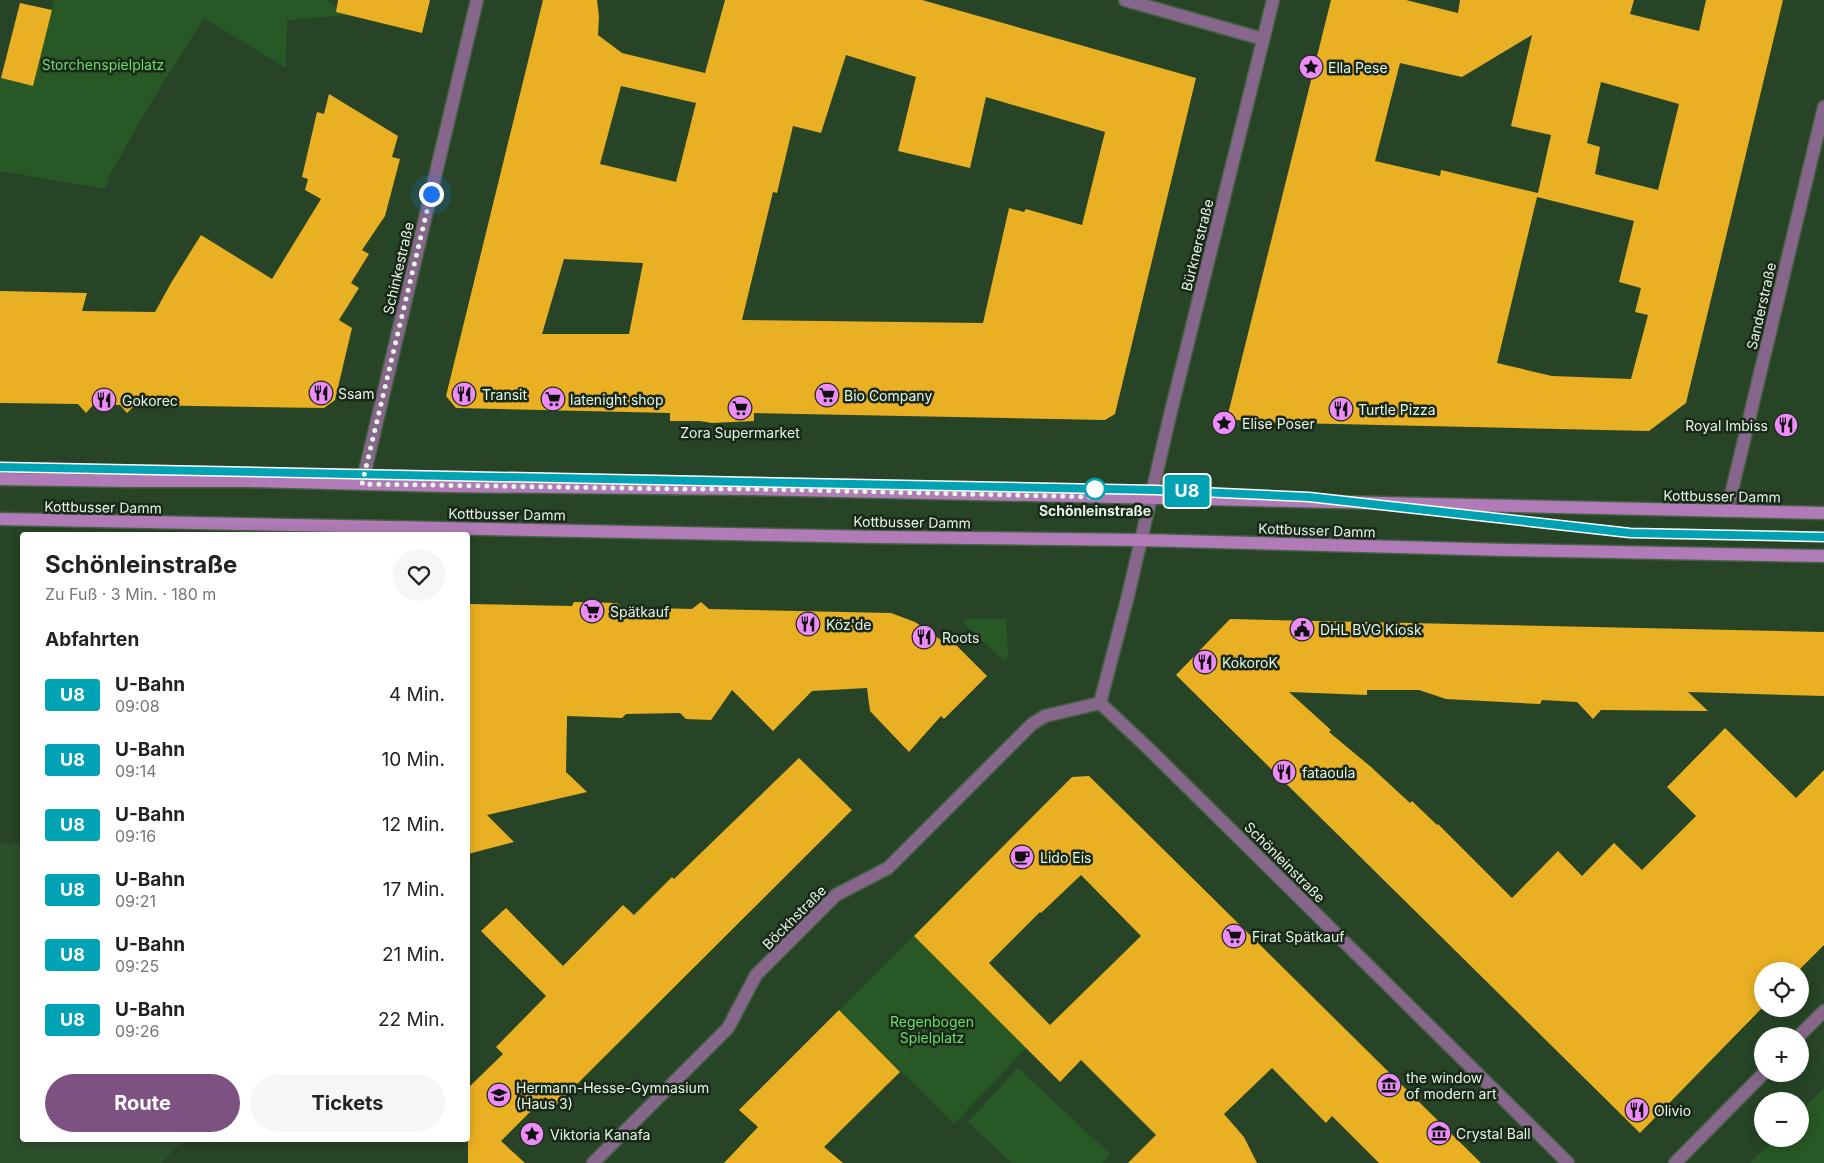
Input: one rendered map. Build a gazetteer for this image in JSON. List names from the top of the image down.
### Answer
{
  "streets": {
    "main road": ["Kottbusser Damm"],
    "street": [
      "Bürknerstraße",
      "Schinkestraße",
      "Sanderstraße",
      "Schönleinstraße",
      "Böckhstraße"
    ]
  },
  "crossings": [
    ["Bürknerstraße", "Kottbusser Damm"],
    ["Schinkestraße", "Kottbusser Damm"],
    ["Sanderstraße", "Kottbusser Damm"],
    ["Schönleinstraße", "Böckhstraße"]
  ],
  "parks": ["Storchenspielplatz", "Regenbogen Spielplatz"],
  "places": {
    "place": ["Ella Pese", "Elise Poser", "Viktoria Kanafa"],
    "restaurant": [
      "Ssam",
      "Transit",
      "Gokorec",
      "Turtle Pizza",
      "Royal Imbiss",
      "Köz'de",
      "Roots",
      "KokoroK",
      "fataoula",
      "Olivio"
    ],
    "supermarket": [
      "Bio Company",
      "latenight shop",
      "Zora Supermarket",
      "Spätkauf",
      "Firat Spätkauf"
    ],
    "other": ["Schönleinstraße"],
    "public building": ["DHL BVG Kiosk"],
    "cafe": ["Lido Eis"],
    "museum": ["the window of modern art", "Crystal Ball"],
    "school or university": ["Hermann-Hesse-Gymnasium (Haus 3)"]
  },
  "lines": ["metro line U8"],
  "page": {
    "on_map": "U8",
    "heading": [
      ["Schönleinstraße", "Zu Fuß · 3 Min. · 180 m"],
      "Abfahrten"
    ],
    "list": [
      {
        "mark": "U8",
        "name": "U-Bahn",
        "note": "09:08",
        "value": "4 Min."
      },
      {
        "mark": "U8",
        "name": "U-Bahn",
        "note": "09:14",
        "value": "10 Min."
      },
      {
        "mark": "U8",
        "name": "U-Bahn",
        "note": "09:16",
        "value": "12 Min."
      },
      {
        "mark": "U8",
        "name": "U-Bahn",
        "note": "09:21",
        "value": "17 Min."
      },
      {
        "mark": "U8",
        "name": "U-Bahn",
        "note": "09:25",
        "value": "21 Min."
      },
      {
        "mark": "U8",
        "name": "U-Bahn",
        "note": "09:26",
        "value": "22 Min."
      }
    ],
    "map_buttons": ["+", "−"],
    "buttons": ["Route", "Tickets"]
  }
}
